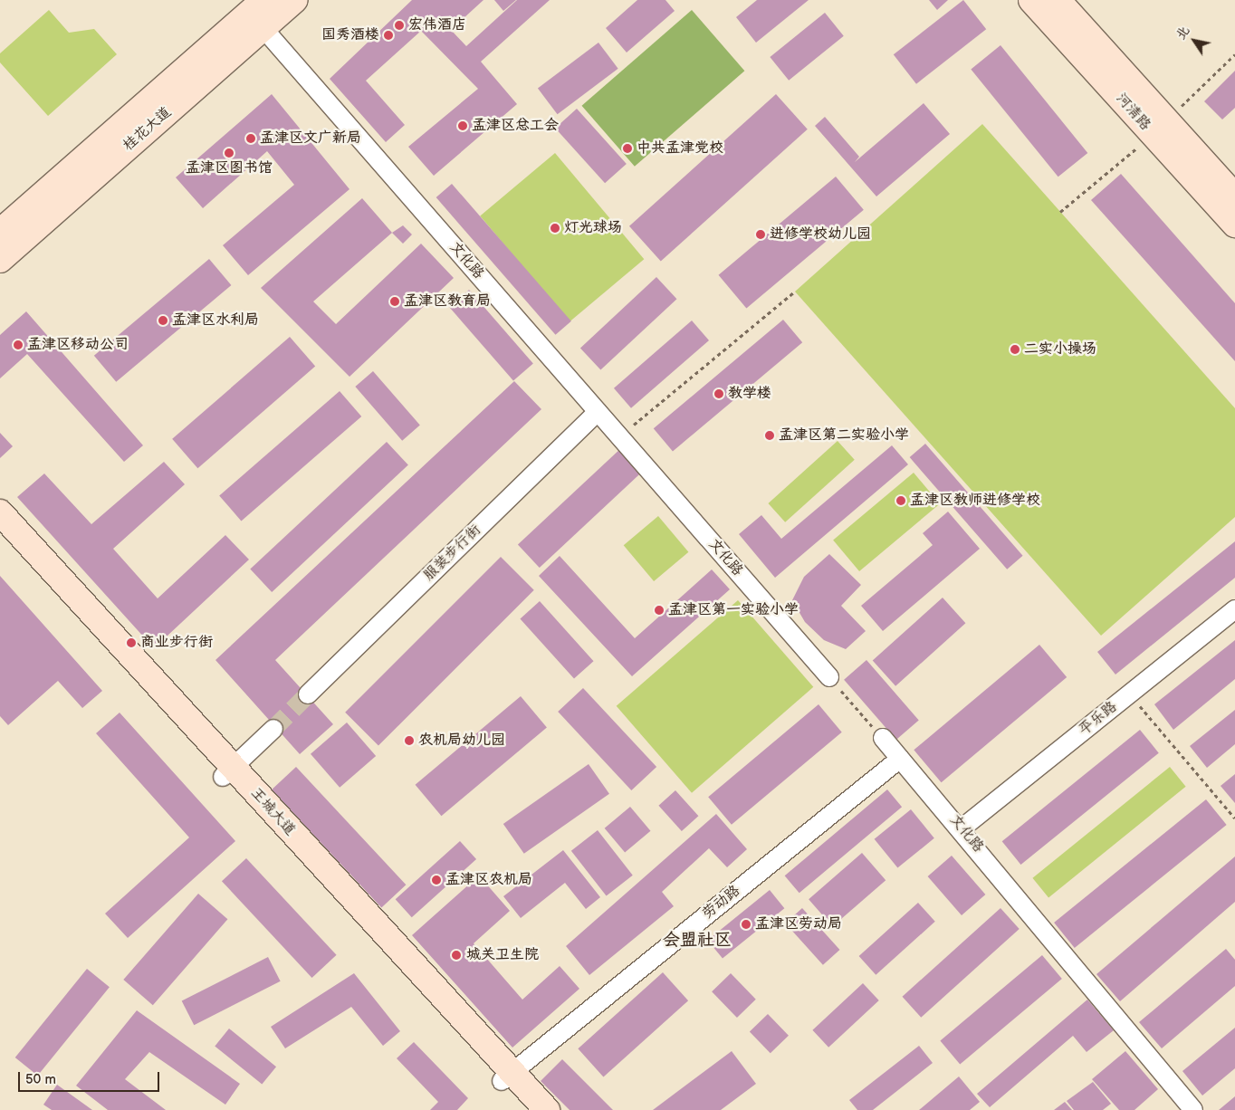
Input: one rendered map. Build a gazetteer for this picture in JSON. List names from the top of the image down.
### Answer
{
  "streets": {
    "main road": ["河清路", "桂花大道", "王城大道"],
    "street": [
      "文化路",
      "服装步行街",
      "平乐路",
      "劳动路"
    ]
  },
  "crossings": [
    ["桂花大道", "文化路"],
    ["文化路", "服装步行街"],
    ["文化路", "平乐路"],
    ["文化路", "劳动路"],
    ["王城大道", "劳动路"]
  ],
  "districts": ["会盟社区"],
  "places": [
    "宏伟酒店",
    "国秀酒楼",
    "孟津区总工会",
    "孟津区文广新局",
    "中共孟津党校",
    "孟津区图书馆",
    "灯光球场",
    "进修学校幼儿园",
    "孟津区教育局",
    "孟津区水利局",
    "孟津区移动公司",
    "二实小操场",
    "教学楼",
    "孟津区第二实验小学",
    "孟津区教师进修学校",
    "孟津区第一实验小学",
    "商业步行街",
    "农机局幼儿园",
    "孟津区农机局",
    "孟津区劳动局",
    "城关卫生院"
  ],
  "scale_bar": "50 m",
  "north": "top left"
}
